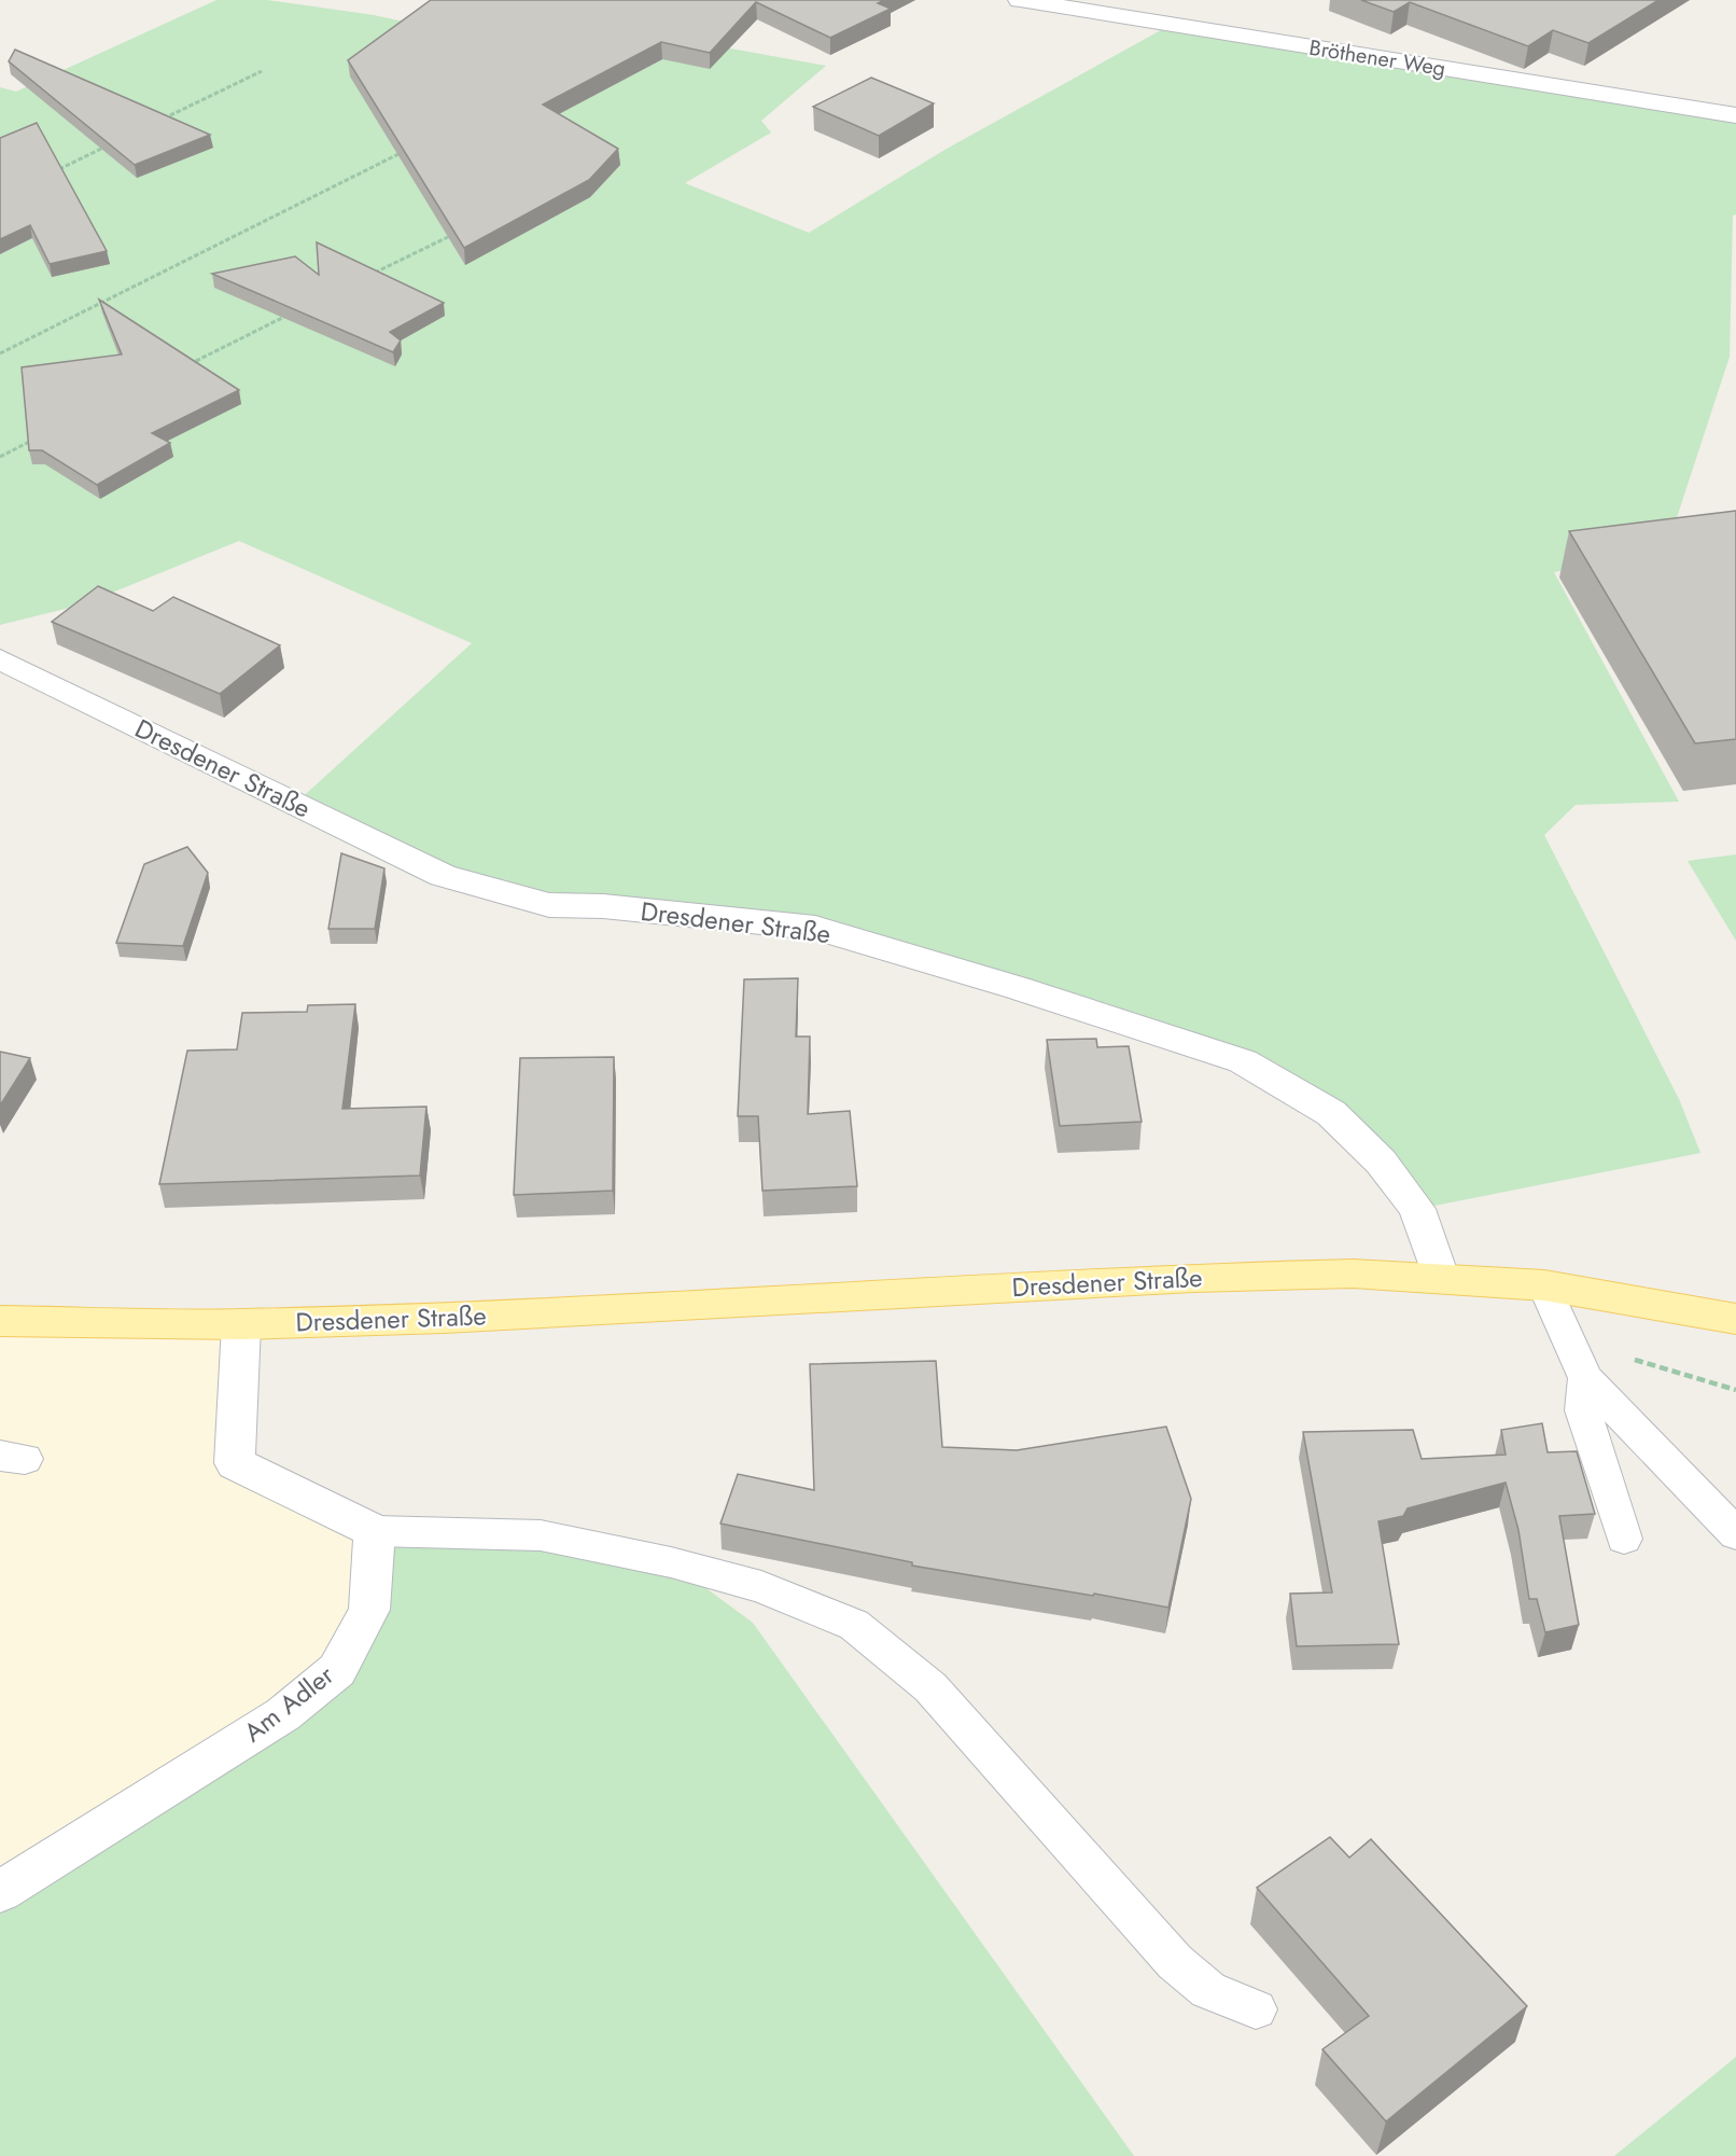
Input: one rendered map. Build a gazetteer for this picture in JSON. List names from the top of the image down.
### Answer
{
  "streets": {
    "main road": ["Dresdener Straße"],
    "street": ["Bröthener Weg", "Am Adler"]
  }
}
